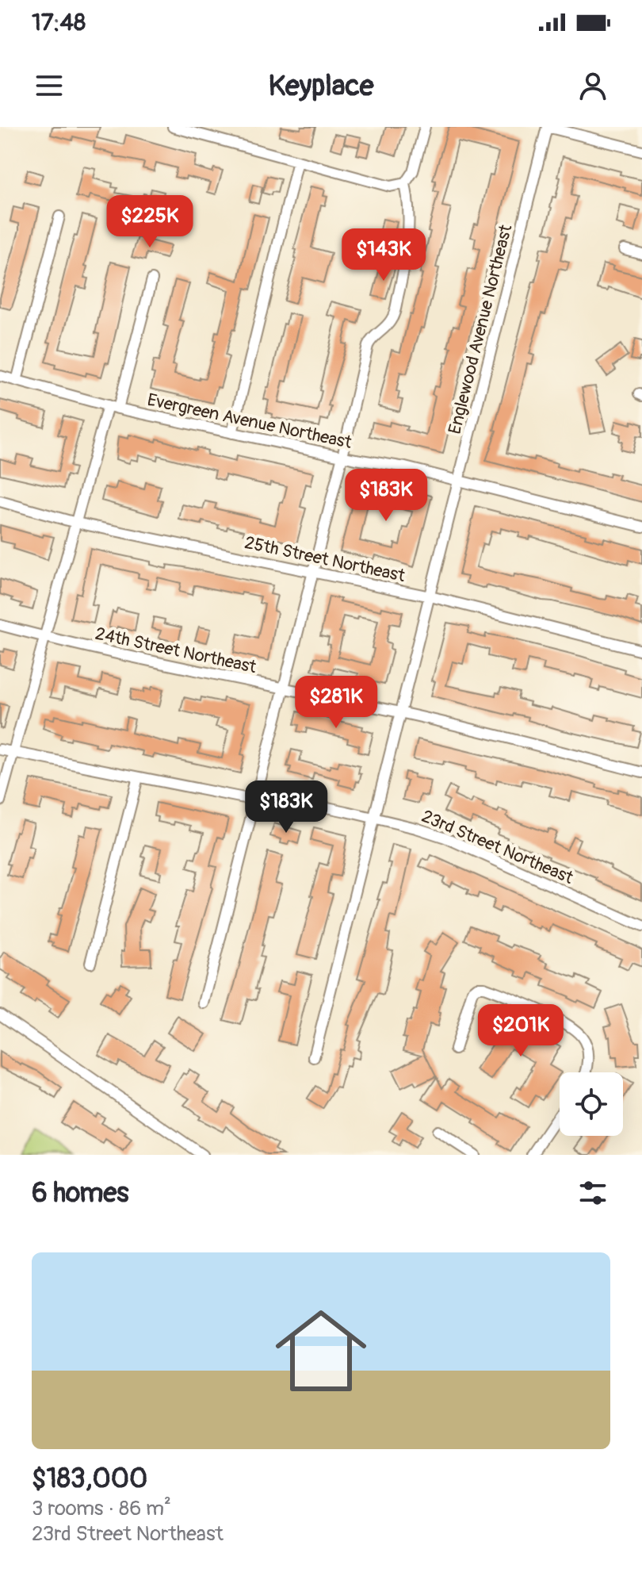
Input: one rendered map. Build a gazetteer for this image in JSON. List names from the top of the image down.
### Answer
{
  "streets": {
    "street": [
      "Englewood Avenue Northeast",
      "Evergreen Avenue Northeast",
      "25th Street Northeast",
      "24th Street Northeast",
      "23rd Street Northeast"
    ]
  },
  "crossings": [
    ["Englewood Avenue Northeast", "Evergreen Avenue Northeast"],
    ["Englewood Avenue Northeast", "25th Street Northeast"],
    ["Englewood Avenue Northeast", "24th Street Northeast"],
    ["Englewood Avenue Northeast", "23rd Street Northeast"]
  ],
  "page": {
    "status": "17:48",
    "header": "Keyplace",
    "price": [
      "$225K",
      "$143K",
      "$183K",
      "$281K",
      "$183K",
      "$201K"
    ],
    "heading": "6 homes",
    "list": [
      {
        "name": "$183,000",
        "note": "3 rooms · 86 m² · 23rd Street Northeast"
      }
    ]
  }
}
